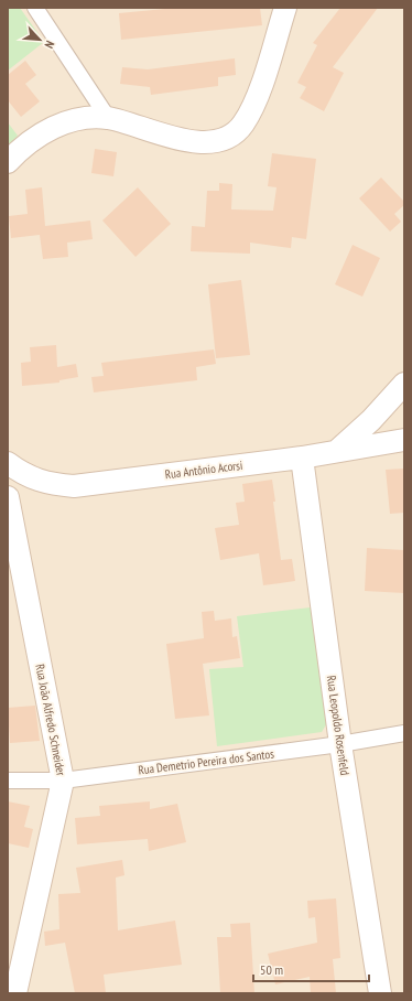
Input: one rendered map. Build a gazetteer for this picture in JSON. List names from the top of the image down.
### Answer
{
  "streets": {
    "street": [
      "Rua Antônio Acorsi",
      "Rua João Alfredo Schneider",
      "Rua Leopoldo Rosenfeld",
      "Rua Demetrio Pereira dos Santos"
    ]
  },
  "crossings": [
    ["Rua Antônio Acorsi", "Rua Leopoldo Rosenfeld"],
    ["Rua João Alfredo Schneider", "Rua Demetrio Pereira dos Santos"],
    ["Rua Leopoldo Rosenfeld", "Rua Demetrio Pereira dos Santos"]
  ],
  "scale_bar": "50 m",
  "north": "bottom right"
}
